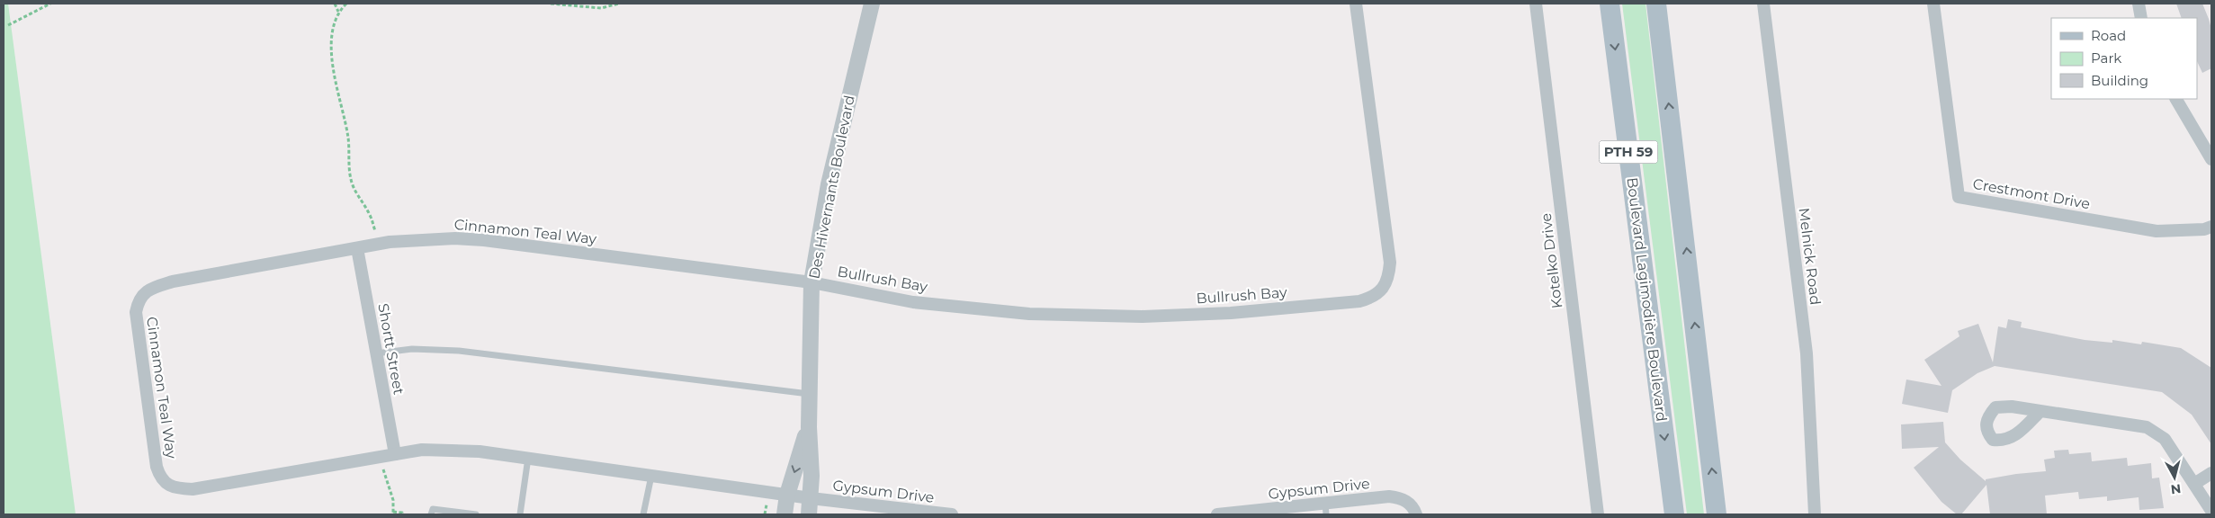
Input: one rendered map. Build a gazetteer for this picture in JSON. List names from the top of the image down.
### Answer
{
  "streets": {
    "main road": ["PTH 59", "Boulevard Lagimodière Boulevard"],
    "street": [
      "Des Hivernants Boulevard",
      "Crestmont Drive",
      "Cinnamon Teal Way",
      "Melnick Road",
      "Kotelko Drive",
      "Bullrush Bay",
      "Shortt Street",
      "Gypsum Drive"
    ]
  },
  "crossings": [
    ["Des Hivernants Boulevard", "Cinnamon Teal Way"],
    ["Des Hivernants Boulevard", "Bullrush Bay"],
    ["Des Hivernants Boulevard", "Gypsum Drive"],
    ["Cinnamon Teal Way", "Bullrush Bay"],
    ["Cinnamon Teal Way", "Shortt Street"],
    ["Cinnamon Teal Way", "Gypsum Drive"]
  ],
  "legend": ["Road", "Park", "Building"],
  "north": "bottom"
}
